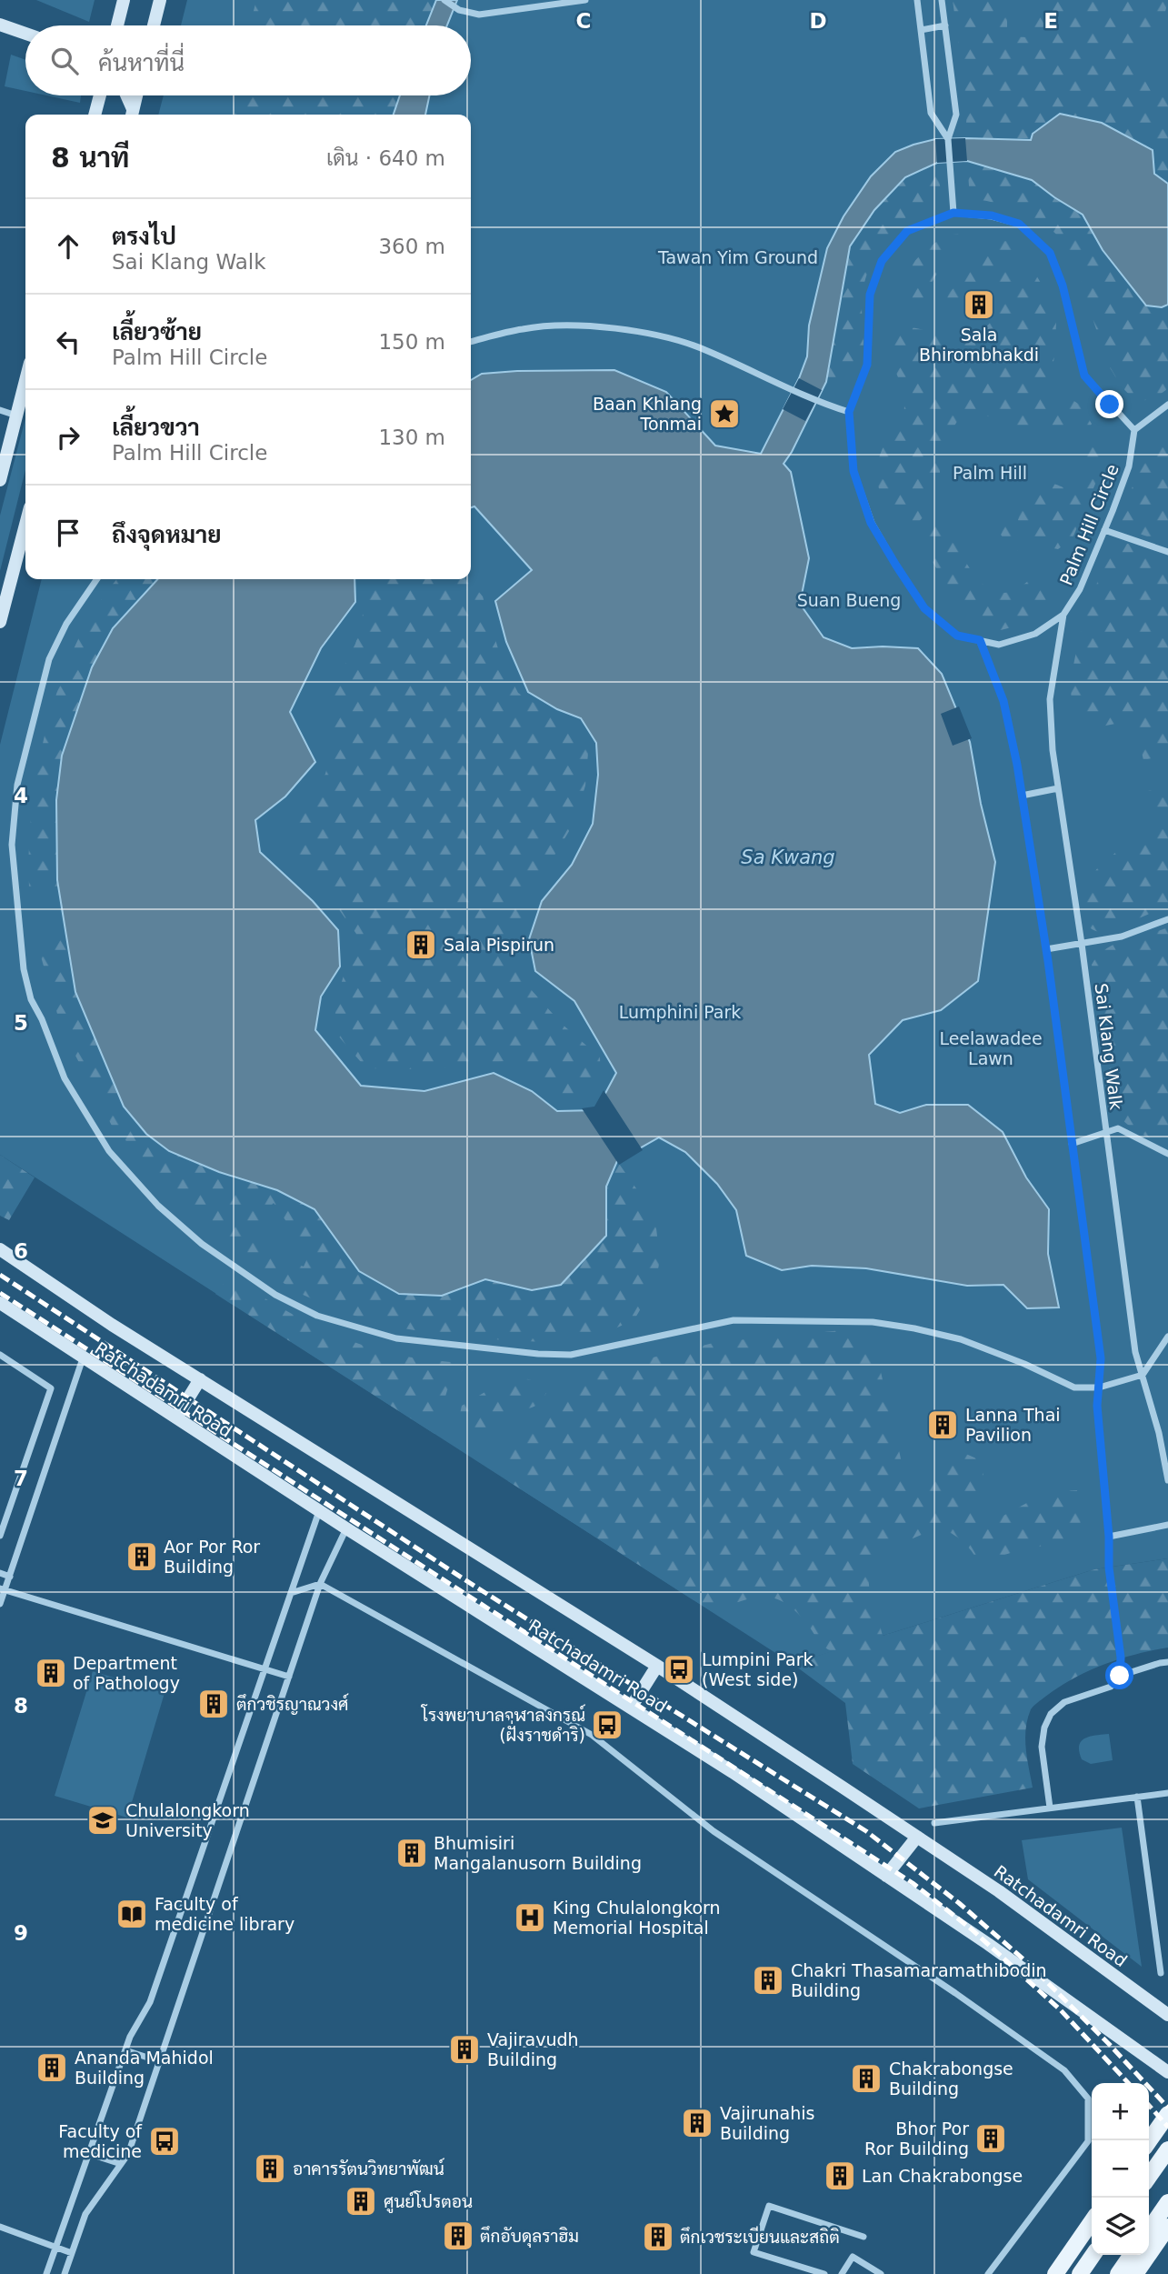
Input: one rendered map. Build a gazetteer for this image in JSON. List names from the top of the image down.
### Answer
{
  "streets": {
    "main road": ["Ratchadamri Road"],
    "street": ["Palm Hill Circle", "Sai Klang Walk"]
  },
  "crossings": [
    ["Palm Hill Circle", "Sai Klang Walk"]
  ],
  "water": ["Sa Kwang"],
  "parks": [
    "Tawan Yim Ground",
    "Palm Hill",
    "Suan Bueng",
    "Lumphini Park",
    "Leelawadee Lawn"
  ],
  "places": {
    "building": [
      "Sala Bhirombhakdi",
      "Sala Pispirun",
      "Lanna Thai Pavilion",
      "Aor Por Ror Building",
      "Department of Pathology",
      "ตึกวชิรญาณวงศ์",
      "Bhumisiri Mangalanusorn Building",
      "Chakri Thasamaramathibodin Building",
      "Vajiravudh Building",
      "Ananda Mahidol Building",
      "Chakrabongse Building",
      "Vajirunahis Building",
      "Bhor Por Ror Building",
      "อาคารรัตนวิทยาพัฒน์",
      "Lan Chakrabongse",
      "ศูนย์โปรตอน",
      "ตึกอับดุลราฮิม",
      "ตึกเวชระเบียนและสถิติ"
    ],
    "place": ["Baan Khlang Tonmai"],
    "bus stop": ["Lumpini Park (West side)", "โรงพยาบาลจุฬาลงกรณ์ (ฝั่งราชดำริ)", "Faculty of medicine"],
    "school or university": ["Chulalongkorn University"],
    "library": ["Faculty of medicine library"],
    "hospital": ["King Chulalongkorn Memorial Hospital"]
  },
  "page": {
    "search": "ค้นหาที่นี่",
    "heading": ["8 นาที", "เดิน · 640 m"],
    "list": [
      ["ตรงไป", "Sai Klang Walk", "360 m"],
      ["เลี้ยวซ้าย", "Palm Hill Circle", "150 m"],
      ["เลี้ยวขวา", "Palm Hill Circle", "130 m"],
      "ถึงจุดหมาย"
    ],
    "map_buttons": ["+", "−"]
  },
  "grid": {
    "columns": ["C", "D", "E"],
    "rows": [
      "4",
      "5",
      "6",
      "7",
      "8",
      "9"
    ]
  }
}
